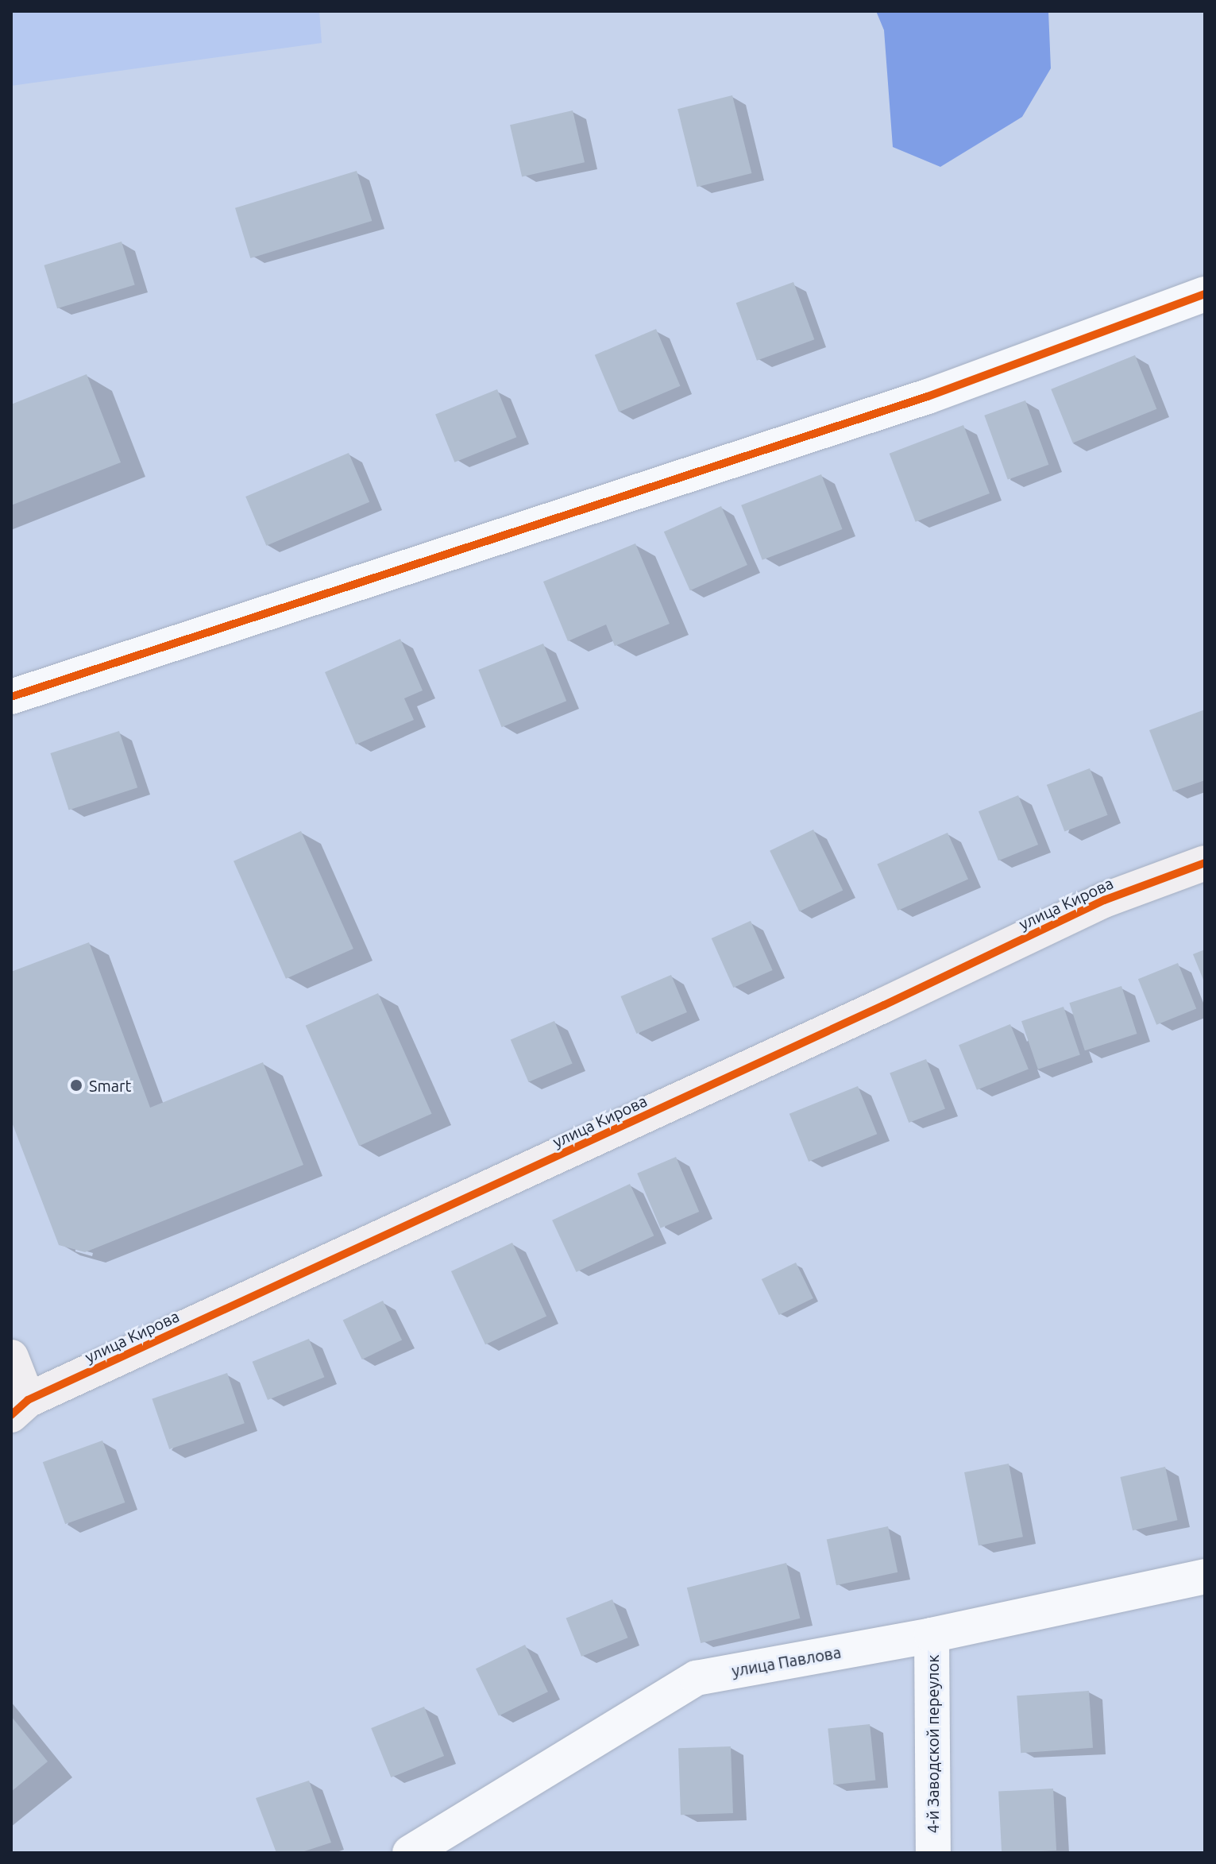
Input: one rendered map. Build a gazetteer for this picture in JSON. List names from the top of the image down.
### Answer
{
  "streets": {
    "street": ["улица Кирова", "улица Павлова", "4-й Заводской переулок"]
  },
  "crossings": [
    ["улица Павлова", "4-й Заводской переулок"]
  ],
  "places": ["Smart"]
}
